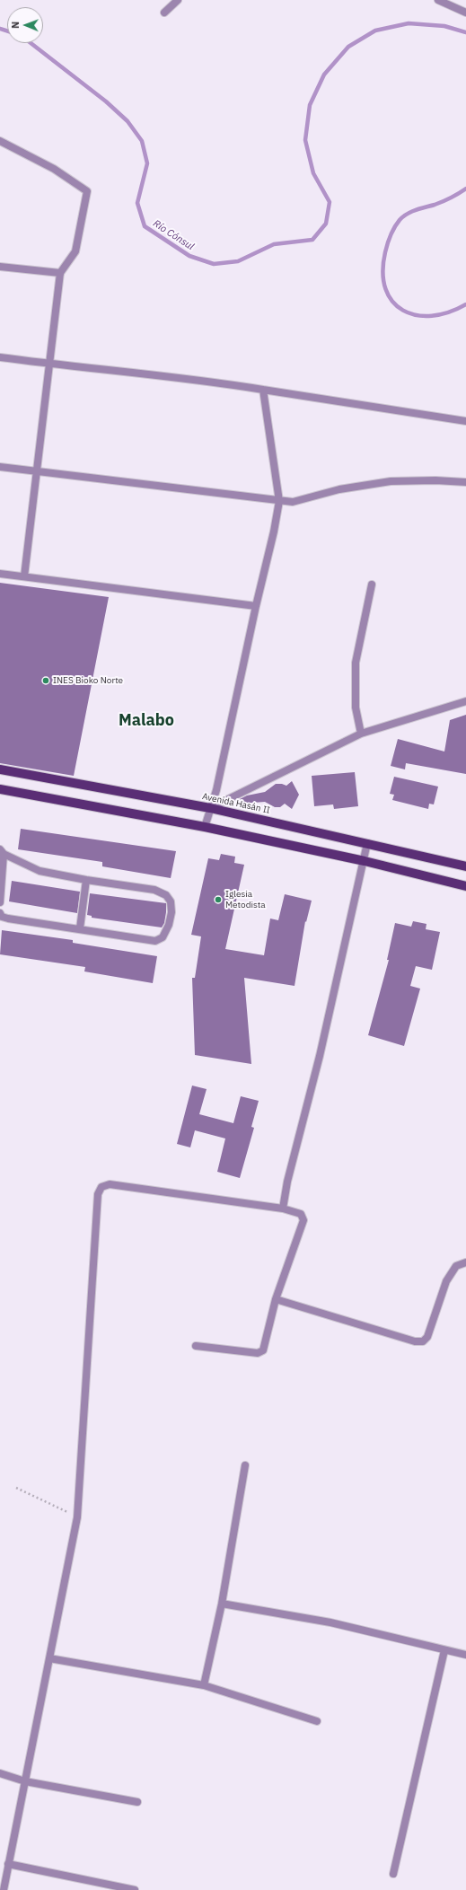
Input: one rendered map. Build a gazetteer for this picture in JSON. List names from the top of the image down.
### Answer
{
  "streets": {
    "main road": ["Avenida Hasán II"]
  },
  "districts": ["Malabo"],
  "water": ["Río Cónsul"],
  "places": ["INES Bioko Norte", "Iglesia Metodista"],
  "north": "left"
}
